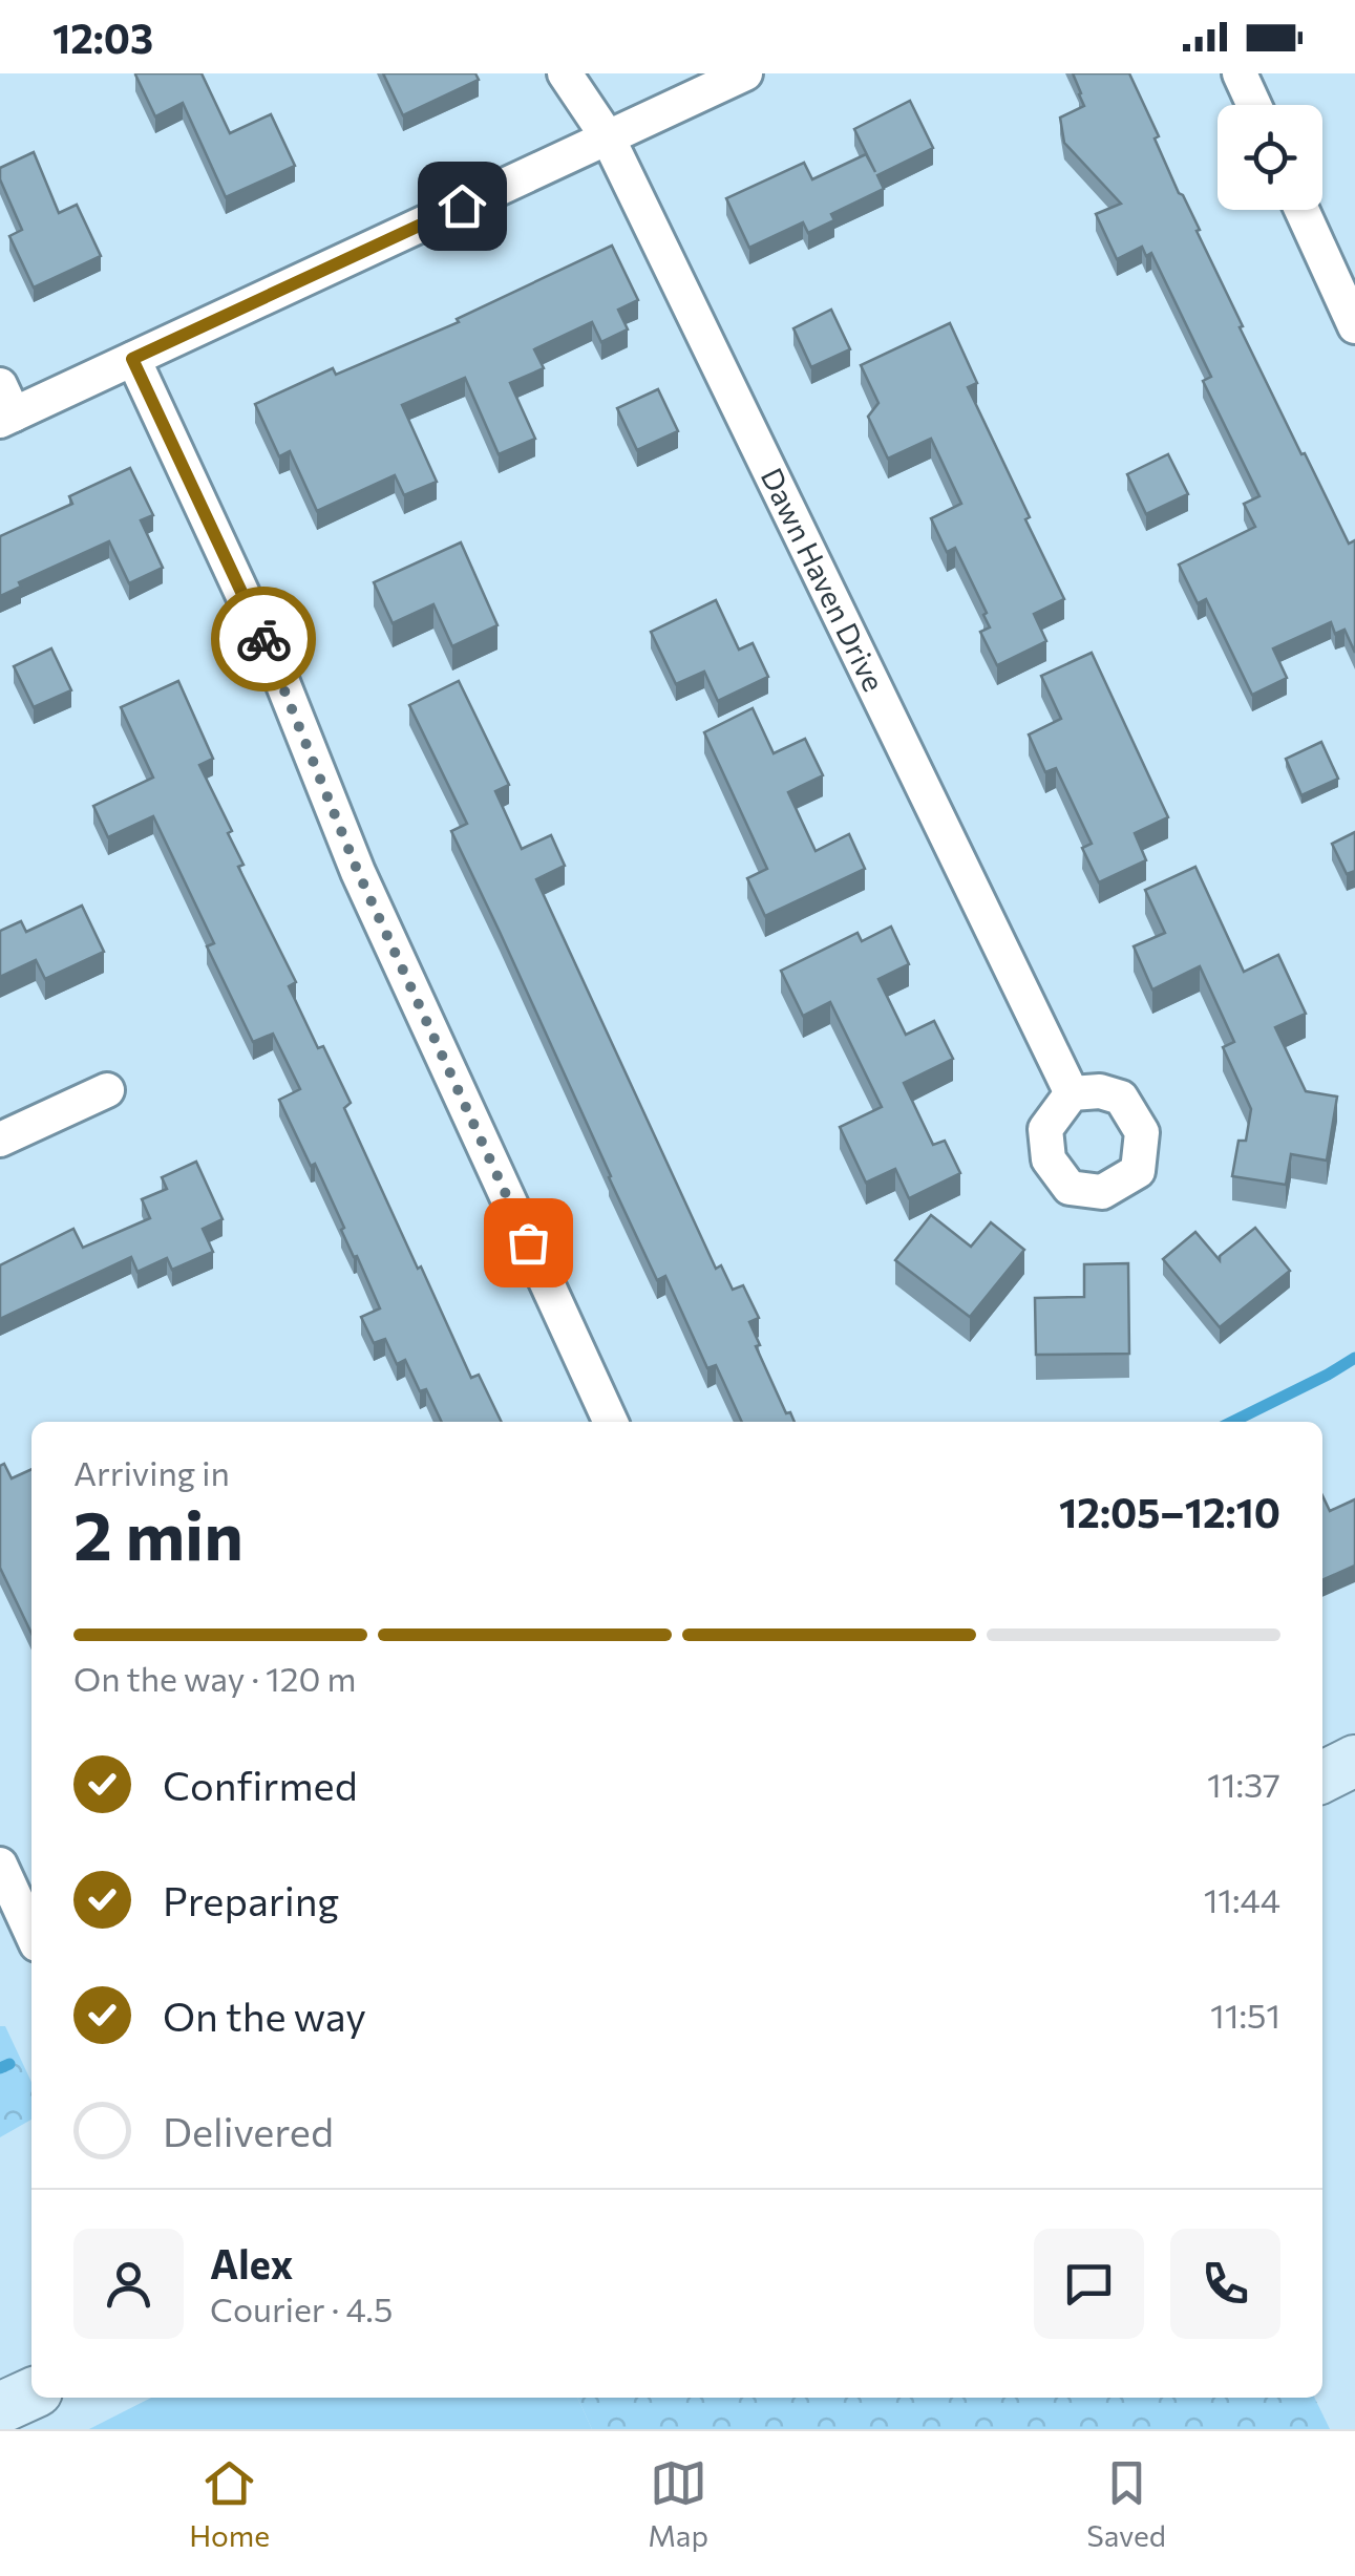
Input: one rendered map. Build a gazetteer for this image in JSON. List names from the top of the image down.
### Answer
{
  "streets": {
    "street": ["Dawn Haven Drive"]
  },
  "page": {
    "status": "12:03",
    "heading": ["2 min", "Arriving in", "12:05–12:10"],
    "panel": ["Alex", "Courier · 4.5"],
    "bar": "On the way · 120 m",
    "list": [
      ["Confirmed", "11:37"],
      ["Preparing", "11:44"],
      ["On the way", "11:51"],
      "Delivered"
    ],
    "tabs": ["Home", "Map", "Saved"]
  }
}
